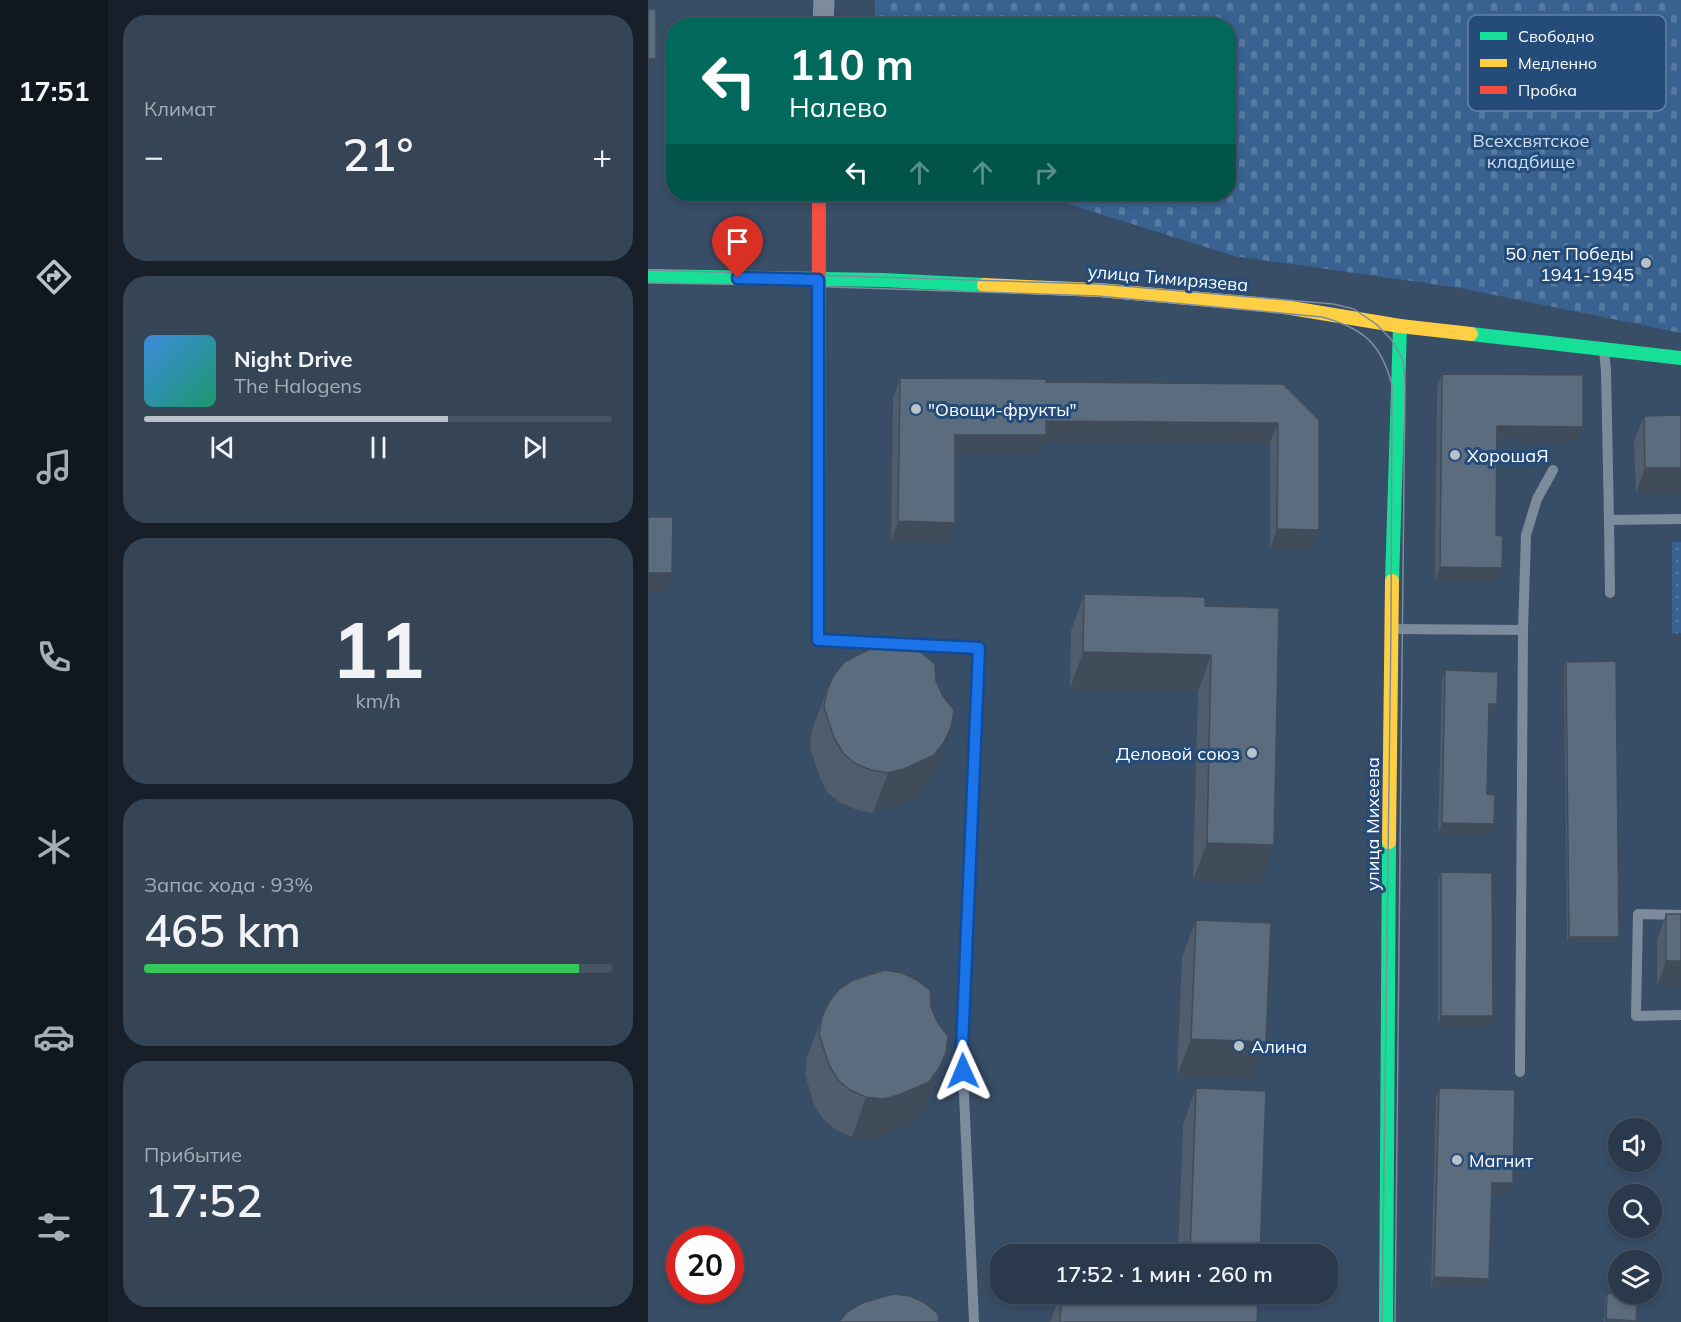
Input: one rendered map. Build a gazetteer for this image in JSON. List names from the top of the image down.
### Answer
{
  "streets": {
    "street": ["улица Тимирязева", "улица Михеева"]
  },
  "crossings": [
    ["улица Тимирязева", "улица Михеева"]
  ],
  "parks": ["Всехсвятское кладбище"],
  "places": [
    "50 лет Победы 1941-1945",
    "\"Овощи-фрукты\"",
    "ХорошаЯ",
    "Деловой союз",
    "Алина",
    "Магнит"
  ],
  "legend": ["Свободно", "Медленно", "Пробка"],
  "page": {
    "tabs": "17:51",
    "tile": [
      "Климат",
      ["11", "km/h"],
      ["Запас хода · 93%", "465 km"],
      ["Прибытие", "17:52"]
    ],
    "turn": ["110 m", "Налево"],
    "heat": ["−", "21°", "+"],
    "song": ["Night Drive", "The Halogens"],
    "limit": "20",
    "trip": "17:52 · 1 мин · 260 m"
  }
}
